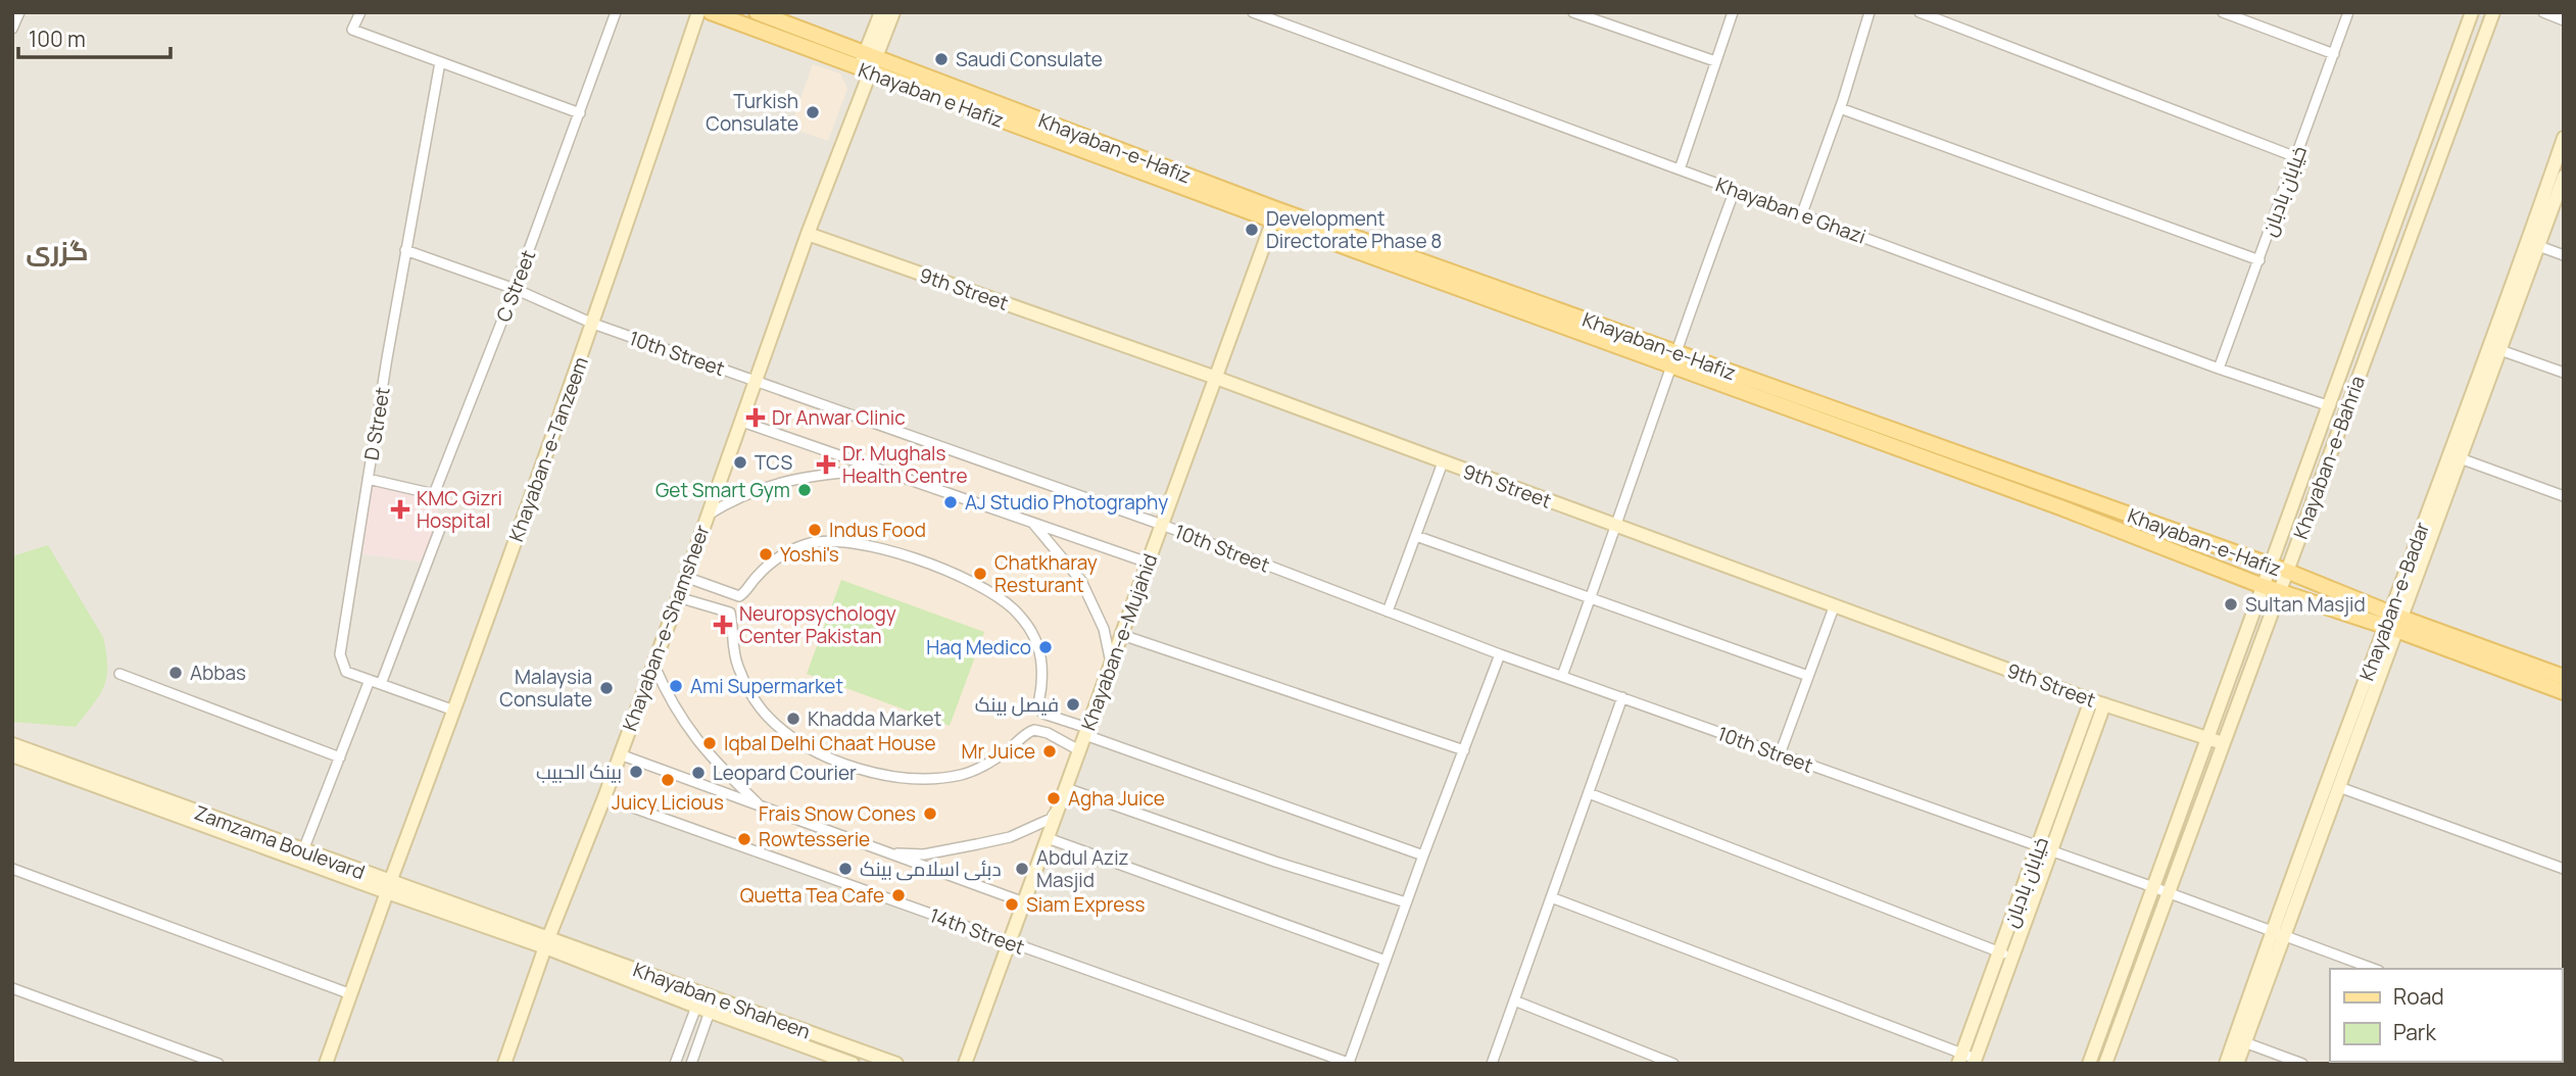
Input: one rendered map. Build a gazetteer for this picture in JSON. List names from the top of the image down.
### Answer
{
  "streets": {
    "main road": [
      "Khayaban e Hafiz",
      "Khayaban-e-Hafiz",
      "خیابان بادبان",
      "9th Street",
      "Khayaban-e-Tanzeem",
      "Khayaban-e-Bahria",
      "Khayaban-e-Badar",
      "Khayaban-e-Shamsheer",
      "Khayaban-e-Mujahid",
      "Zamzama Boulevard",
      "Khayaban e Shaheen"
    ],
    "street": [
      "Khayaban e Ghazi",
      "C Street",
      "10th Street",
      "D Street",
      "14th Street"
    ]
  },
  "crossings": [
    ["Khayaban e Hafiz", "Khayaban-e-Hafiz"],
    ["Khayaban e Hafiz", "Khayaban-e-Shamsheer"],
    ["Khayaban e Hafiz", "Khayaban-e-Mujahid"],
    ["Khayaban-e-Hafiz", "Khayaban-e-Bahria"],
    ["Khayaban-e-Hafiz", "Khayaban-e-Badar"],
    ["Khayaban-e-Hafiz", "Khayaban-e-Mujahid"],
    ["خیابان بادبان", "Khayaban e Ghazi"],
    ["خیابان بادبان", "9th Street"],
    ["خیابان بادبان", "10th Street"],
    ["Khayaban e Ghazi", "Khayaban-e-Bahria"],
    ["C Street", "10th Street"],
    ["C Street", "D Street"],
    ["9th Street", "Khayaban-e-Bahria"],
    ["9th Street", "Khayaban-e-Shamsheer"],
    ["9th Street", "Khayaban-e-Mujahid"],
    ["10th Street", "D Street"],
    ["10th Street", "Khayaban-e-Tanzeem"],
    ["10th Street", "Khayaban-e-Bahria"],
    ["10th Street", "Khayaban-e-Badar"],
    ["10th Street", "Khayaban-e-Shamsheer"],
    ["10th Street", "Khayaban-e-Mujahid"],
    ["D Street", "Khayaban-e-Tanzeem"],
    ["Khayaban-e-Tanzeem", "Zamzama Boulevard"],
    ["Khayaban-e-Shamsheer", "Zamzama Boulevard"],
    ["Khayaban-e-Shamsheer", "14th Street"],
    ["Khayaban-e-Shamsheer", "Khayaban e Shaheen"],
    ["Khayaban-e-Mujahid", "14th Street"],
    ["Zamzama Boulevard", "Khayaban e Shaheen"]
  ],
  "districts": ["گزری"],
  "places": {
    "other": [
      "Saudi Consulate",
      "Turkish Consulate",
      "Development Directorate Phase 8",
      "TCS",
      "Get Smart Gym",
      "AJ Studio Photography",
      "Indus Food",
      "Yoshi's",
      "Chatkharay Resturant",
      "Sultan Masjid",
      "Haq Medico",
      "Abbas",
      "Ami Supermarket",
      "Malaysia Consulate",
      "فیصل بینک",
      "Khadda Market",
      "Iqbal Delhi Chaat House",
      "Mr Juice",
      "بينک الحبيب",
      "Leopard Courier",
      "Juicy Licious",
      "Agha Juice",
      "Frais Snow Cones",
      "Rowtesserie",
      "دبئی اسلامی بینک",
      "Abdul Aziz Masjid",
      "Quetta Tea Cafe",
      "Siam Express"
    ],
    "health": [
      "Dr Anwar Clinic",
      "Dr. Mughals Health Centre",
      "KMC Gizri Hospital",
      "Neuropsychology Center Pakistan"
    ]
  },
  "legend": ["Road", "Park"],
  "scale_bar": "100 m"
}
